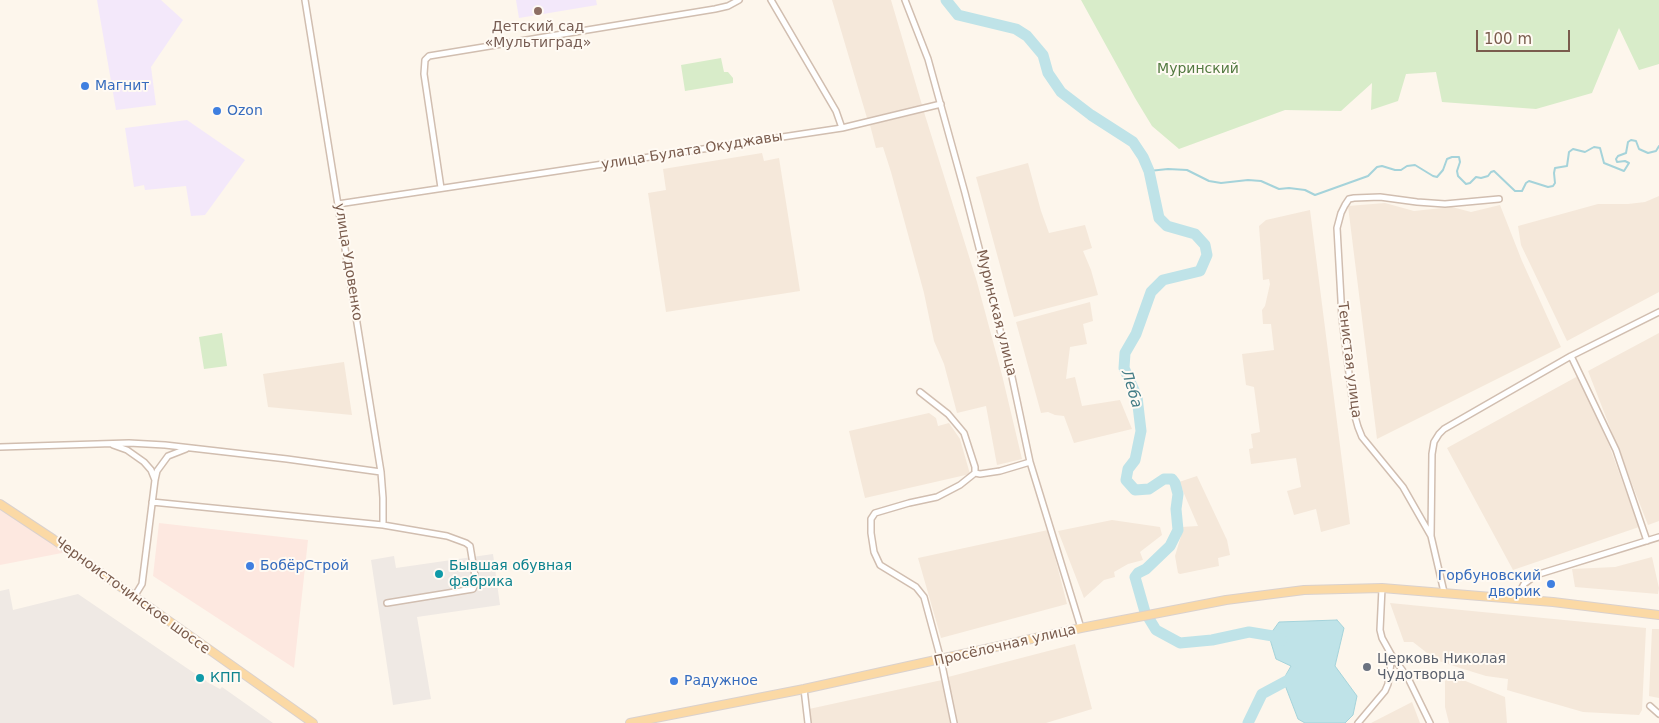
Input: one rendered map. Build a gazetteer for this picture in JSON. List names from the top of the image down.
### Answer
{
  "streets": {
    "main road": ["Черноисточинское шоссе", "Просёлочная улица"],
    "street": [
      "улица Булата Окуджавы",
      "улица Удовенко",
      "Муринская улица",
      "Тенистая улица"
    ]
  },
  "crossings": [
    ["улица Булата Окуджавы", "улица Удовенко"],
    ["улица Булата Окуджавы", "Муринская улица"],
    ["Муринская улица", "Просёлочная улица"]
  ],
  "water": ["Леба"],
  "parks": ["Муринский"],
  "places": [
    "Детский сад «Мультиград»",
    "Магнит",
    "Ozon",
    "БобёрСтрой",
    "Бывшая обувная фабрика",
    "Горбуновский дворик",
    "Церковь Николая Чудотворца",
    "КПП",
    "Радужное"
  ],
  "scale_bar": "100 m"
}
